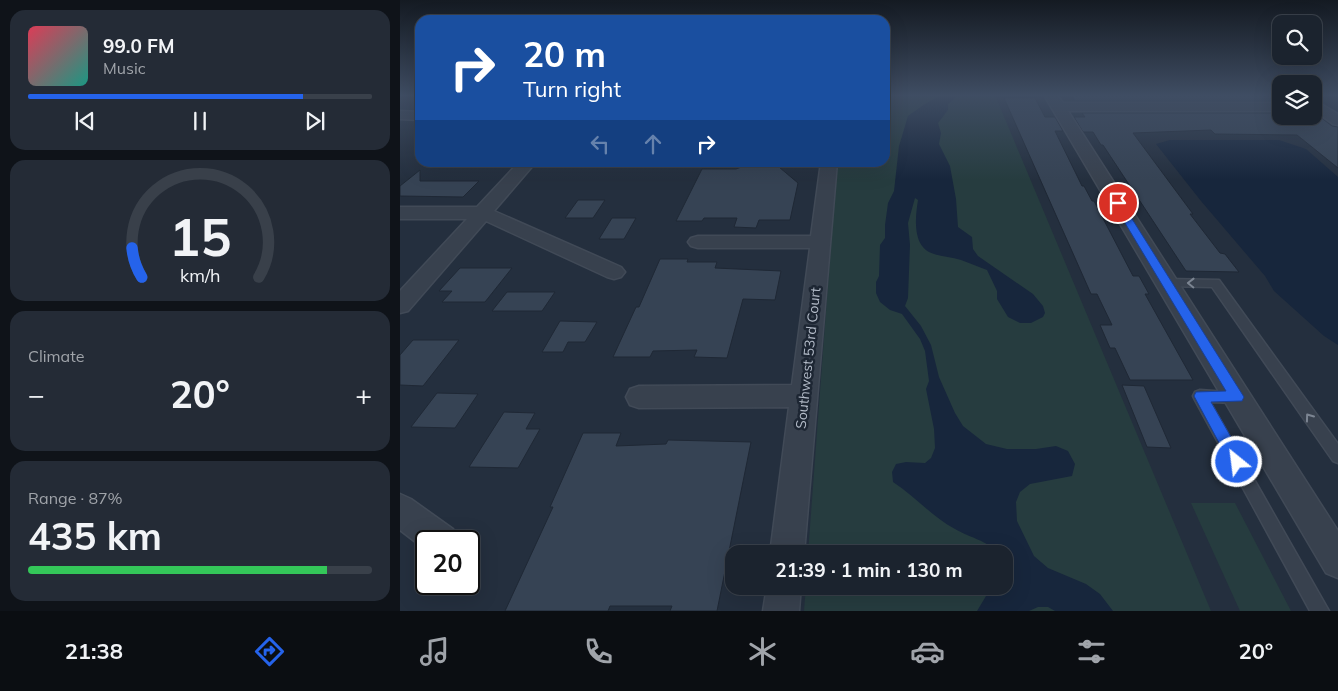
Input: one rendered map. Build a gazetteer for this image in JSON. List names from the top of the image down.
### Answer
{
  "streets": {
    "street": ["Southwest 53rd Court"]
  },
  "page": {
    "turn": ["20 m", "Turn right"],
    "song": ["99.0 FM", "Music"],
    "tile": [
      "Climate",
      ["Range · 87%", "435 km"]
    ],
    "heat": ["−", "20°", "+"],
    "limit": "20",
    "trip": "21:39 · 1 min · 130 m",
    "tabs": ["21:38", "20°"],
    "gauge": ["15", "km/h"]
  }
}
